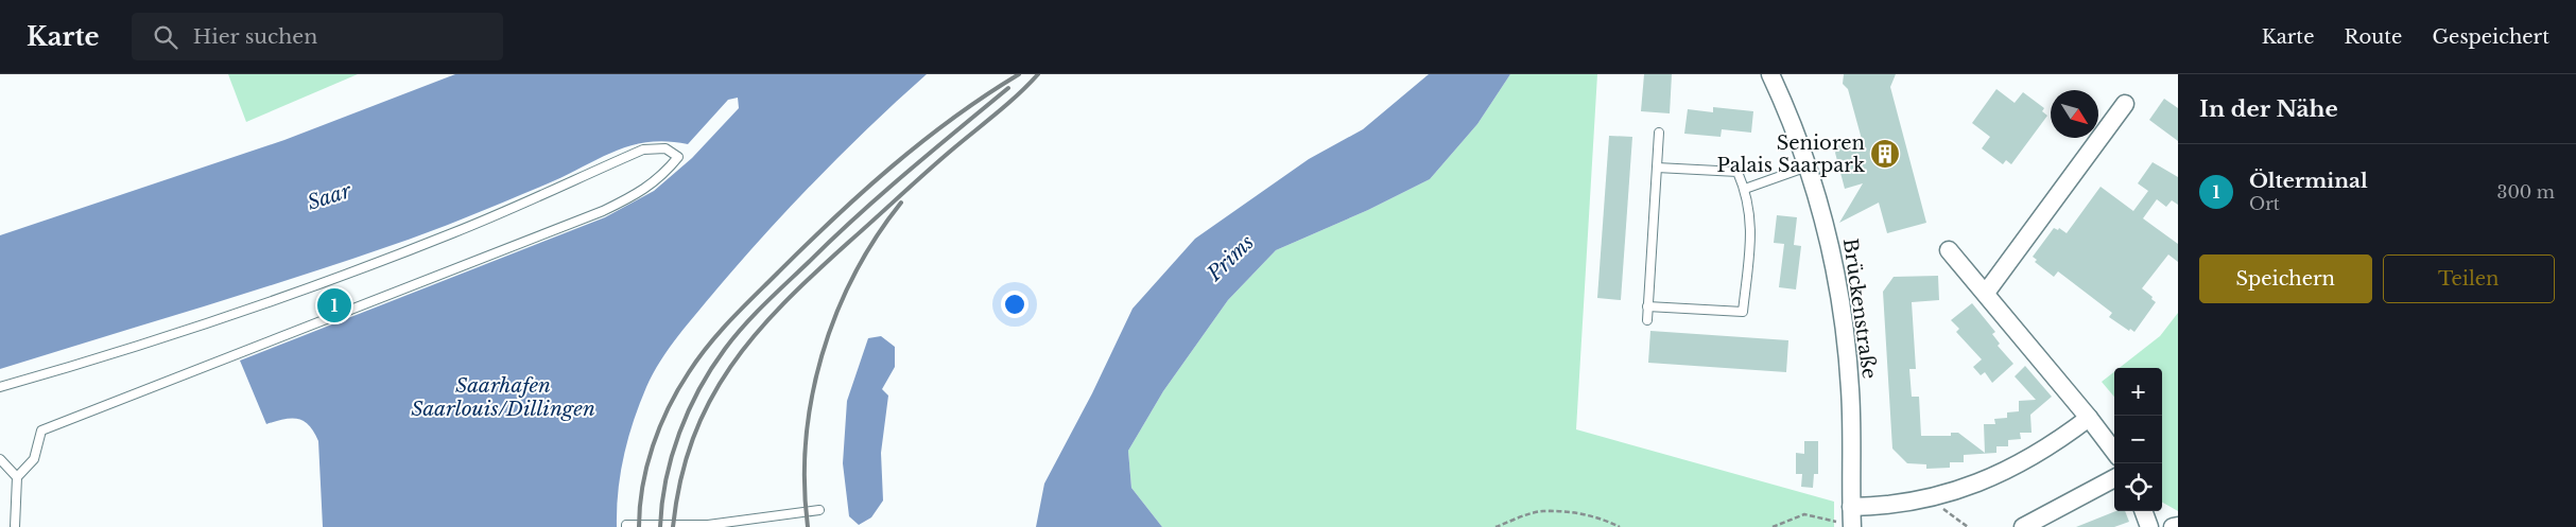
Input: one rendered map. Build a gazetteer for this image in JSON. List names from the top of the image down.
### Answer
{
  "streets": {
    "street": ["Brückenstraße"]
  },
  "water": ["Saar", "Prims", "Saarhafen Saarlouis/Dillingen"],
  "places": {
    "building": ["Senioren Palais Saarpark"]
  },
  "north": "bottom right",
  "page": {
    "header": "Karte",
    "search": "Hier suchen",
    "nav": ["Karte", "Route", "Gespeichert"],
    "heading": "In der Nähe",
    "list": [
      {
        "mark": "1",
        "name": "Ölterminal",
        "note": "Ort",
        "value": "300 m"
      }
    ],
    "buttons": ["Speichern", "Teilen"],
    "pins": "1",
    "map_buttons": ["+", "−"]
  }
}
